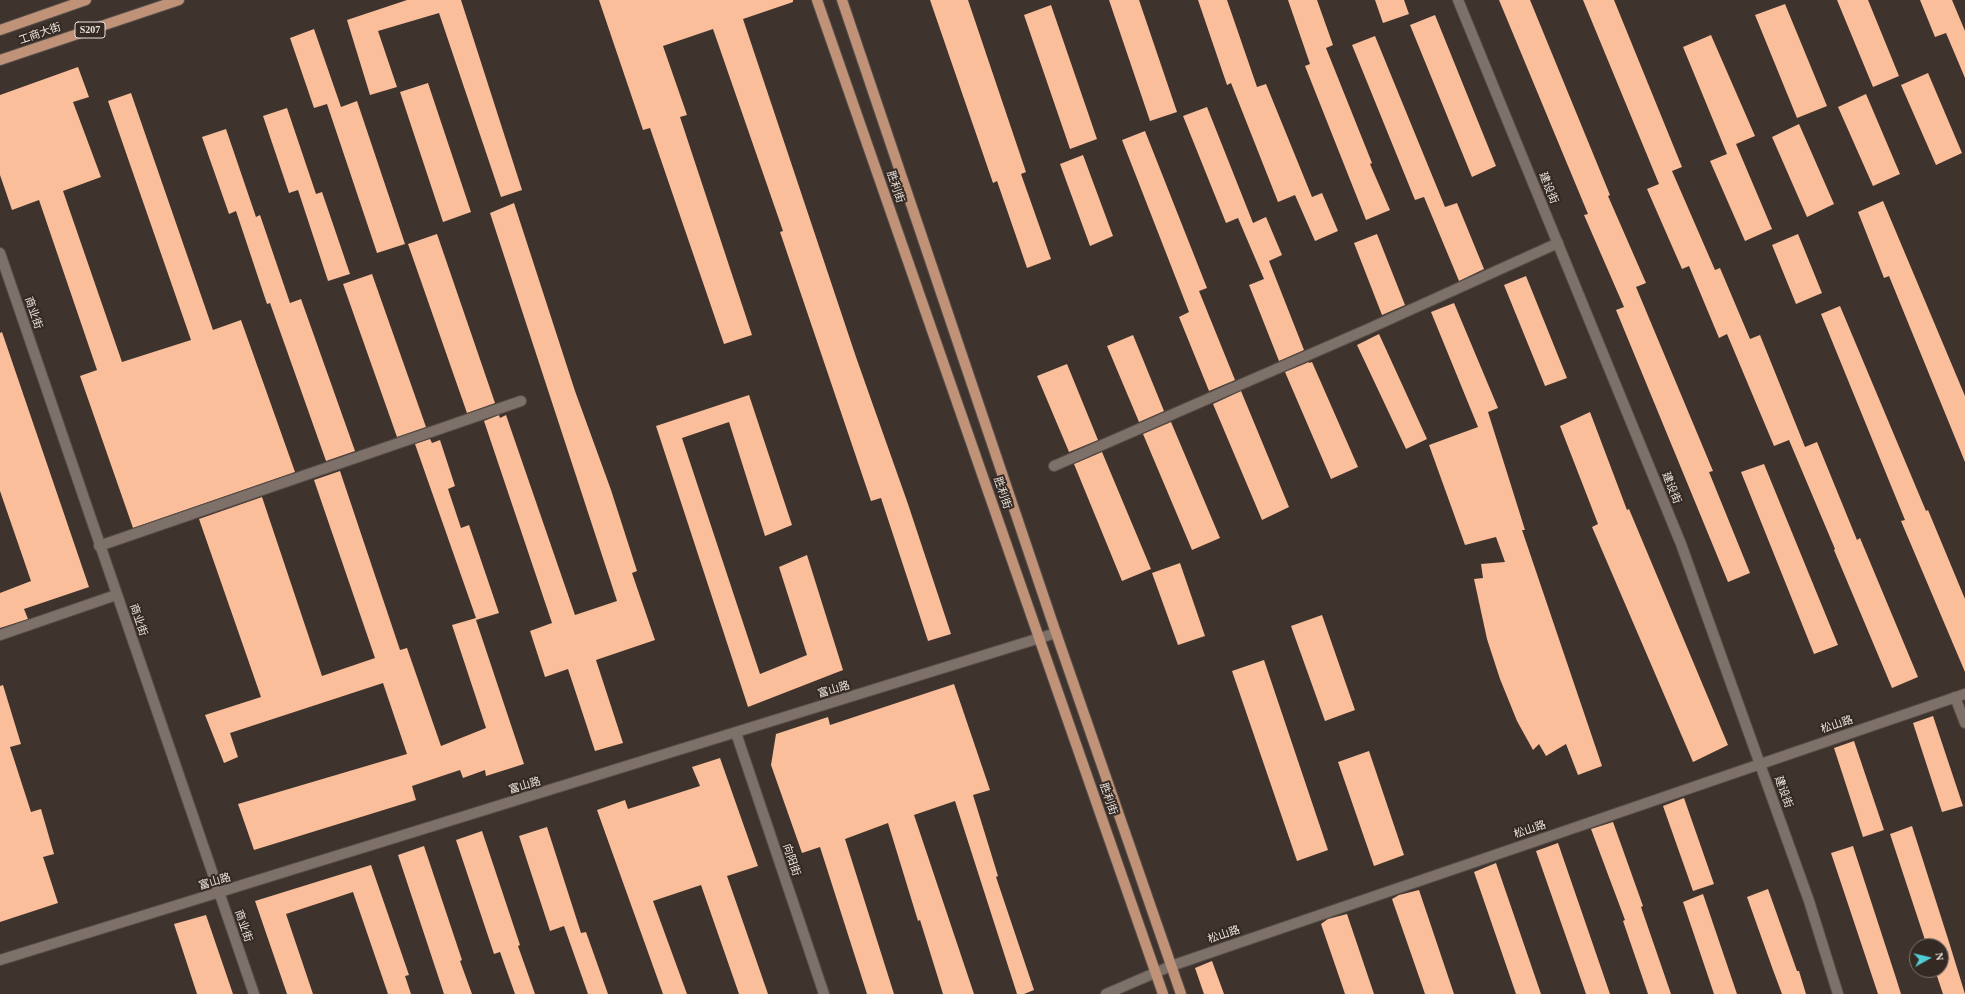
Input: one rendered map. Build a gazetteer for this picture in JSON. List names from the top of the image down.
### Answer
{
  "streets": {
    "main road": ["S207", "工商大街", "胜利街"],
    "street": [
      "建设街",
      "商业街",
      "富山路",
      "松山路",
      "向阳街"
    ]
  },
  "crossings": [
    ["胜利街", "富山路"],
    ["胜利街", "松山路"],
    ["建设街", "松山路"],
    ["商业街", "富山路"],
    ["富山路", "向阳街"]
  ],
  "north": "right"
}
